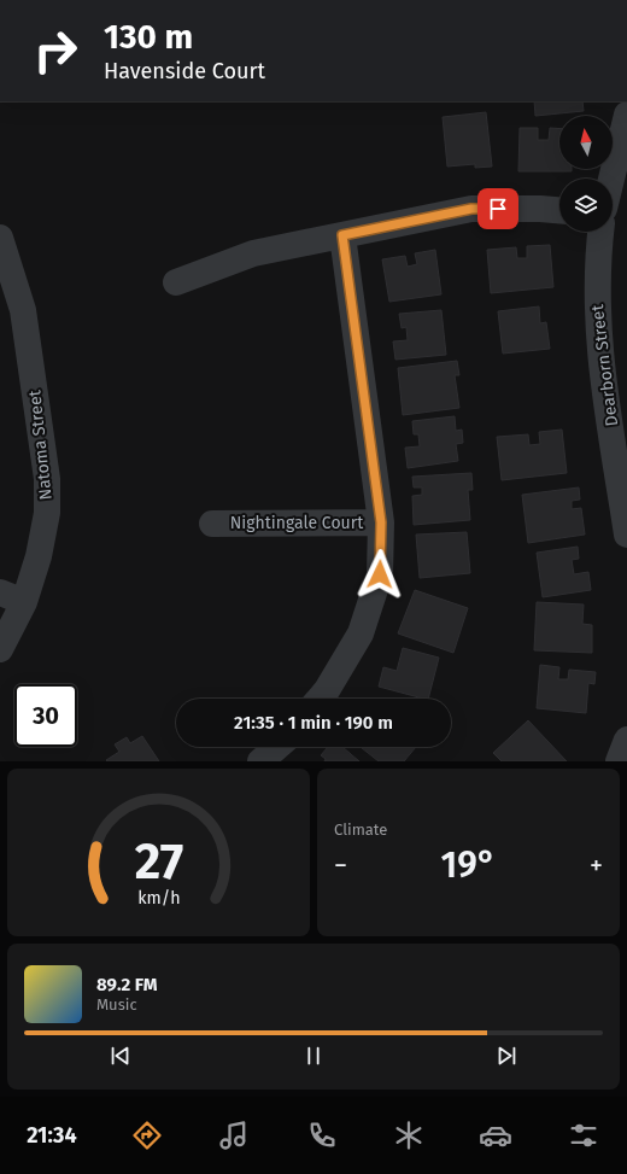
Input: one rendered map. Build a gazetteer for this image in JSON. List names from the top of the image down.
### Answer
{
  "streets": {
    "street": ["Dearborn Street", "Natoma Street", "Nightingale Court"]
  },
  "north": "top",
  "page": {
    "turn": ["130 m", "Havenside Court"],
    "limit": "30",
    "trip": "21:35 · 1 min · 190 m",
    "tile": "Climate",
    "heat": ["−", "19°", "+"],
    "song": ["89.2 FM", "Music"],
    "tabs": "21:34",
    "gauge": ["27", "km/h"]
  }
}
